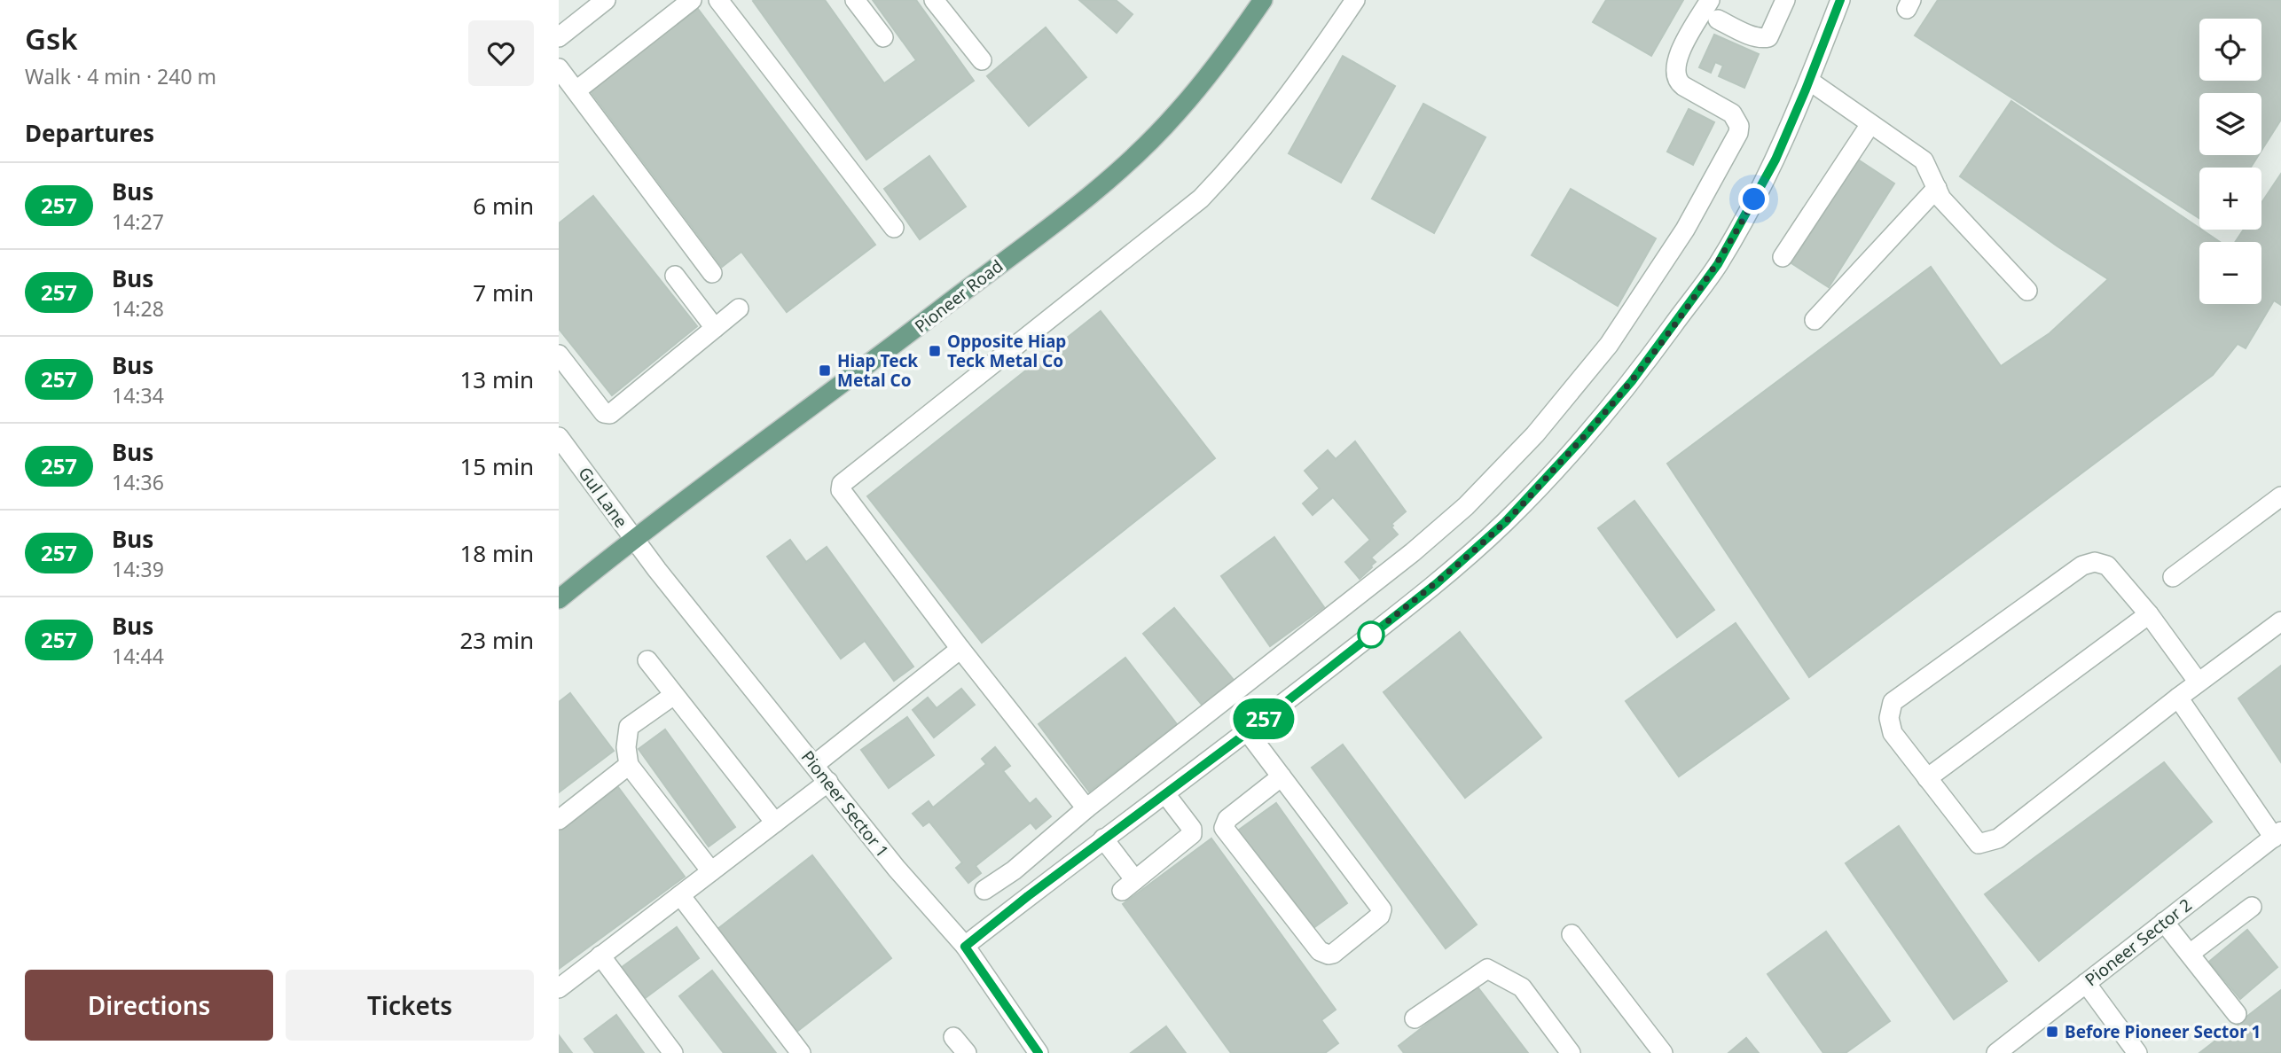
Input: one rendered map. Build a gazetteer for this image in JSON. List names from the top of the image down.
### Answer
{
  "streets": {
    "main road": ["Pioneer Road"],
    "street": ["Gul Lane", "Pioneer Sector 1", "Pioneer Sector 2"]
  },
  "crossings": [
    ["Pioneer Road", "Gul Lane"],
    ["Gul Lane", "Pioneer Sector 1"]
  ],
  "places": {
    "transit": ["Opposite Hiap Teck Metal Co", "Hiap Teck Metal Co", "Before Pioneer Sector 1"]
  },
  "lines": ["bus line 257"],
  "page": {
    "heading": [
      ["Gsk", "Walk · 4 min · 240 m"],
      "Departures"
    ],
    "on_map": "257",
    "map_buttons": ["+", "−"],
    "list": [
      {
        "mark": "257",
        "name": "Bus",
        "note": "14:27",
        "value": "6 min"
      },
      {
        "mark": "257",
        "name": "Bus",
        "note": "14:28",
        "value": "7 min"
      },
      {
        "mark": "257",
        "name": "Bus",
        "note": "14:34",
        "value": "13 min"
      },
      {
        "mark": "257",
        "name": "Bus",
        "note": "14:36",
        "value": "15 min"
      },
      {
        "mark": "257",
        "name": "Bus",
        "note": "14:39",
        "value": "18 min"
      },
      {
        "mark": "257",
        "name": "Bus",
        "note": "14:44",
        "value": "23 min"
      }
    ],
    "buttons": ["Directions", "Tickets"]
  }
}
